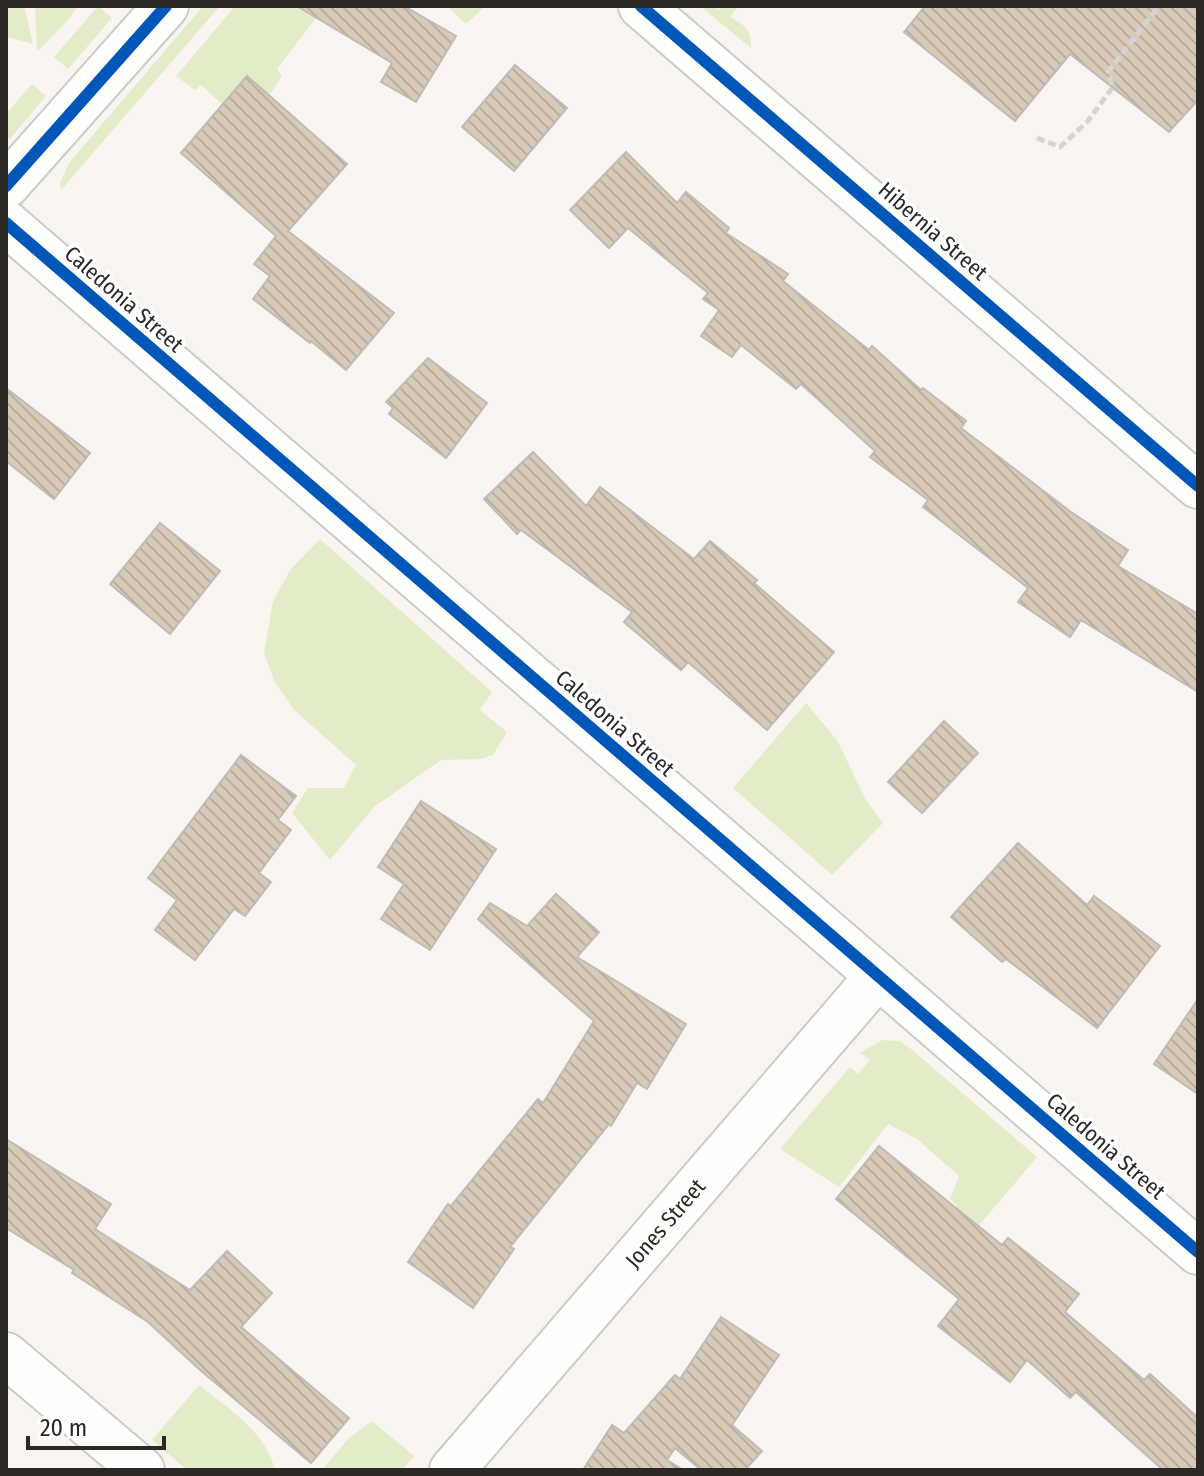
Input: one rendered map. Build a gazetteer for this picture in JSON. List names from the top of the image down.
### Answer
{
  "streets": {
    "street": ["Hibernia Street", "Caledonia Street", "Jones Street"]
  },
  "crossings": [
    ["Caledonia Street", "Jones Street"]
  ],
  "scale_bar": "20 m"
}
